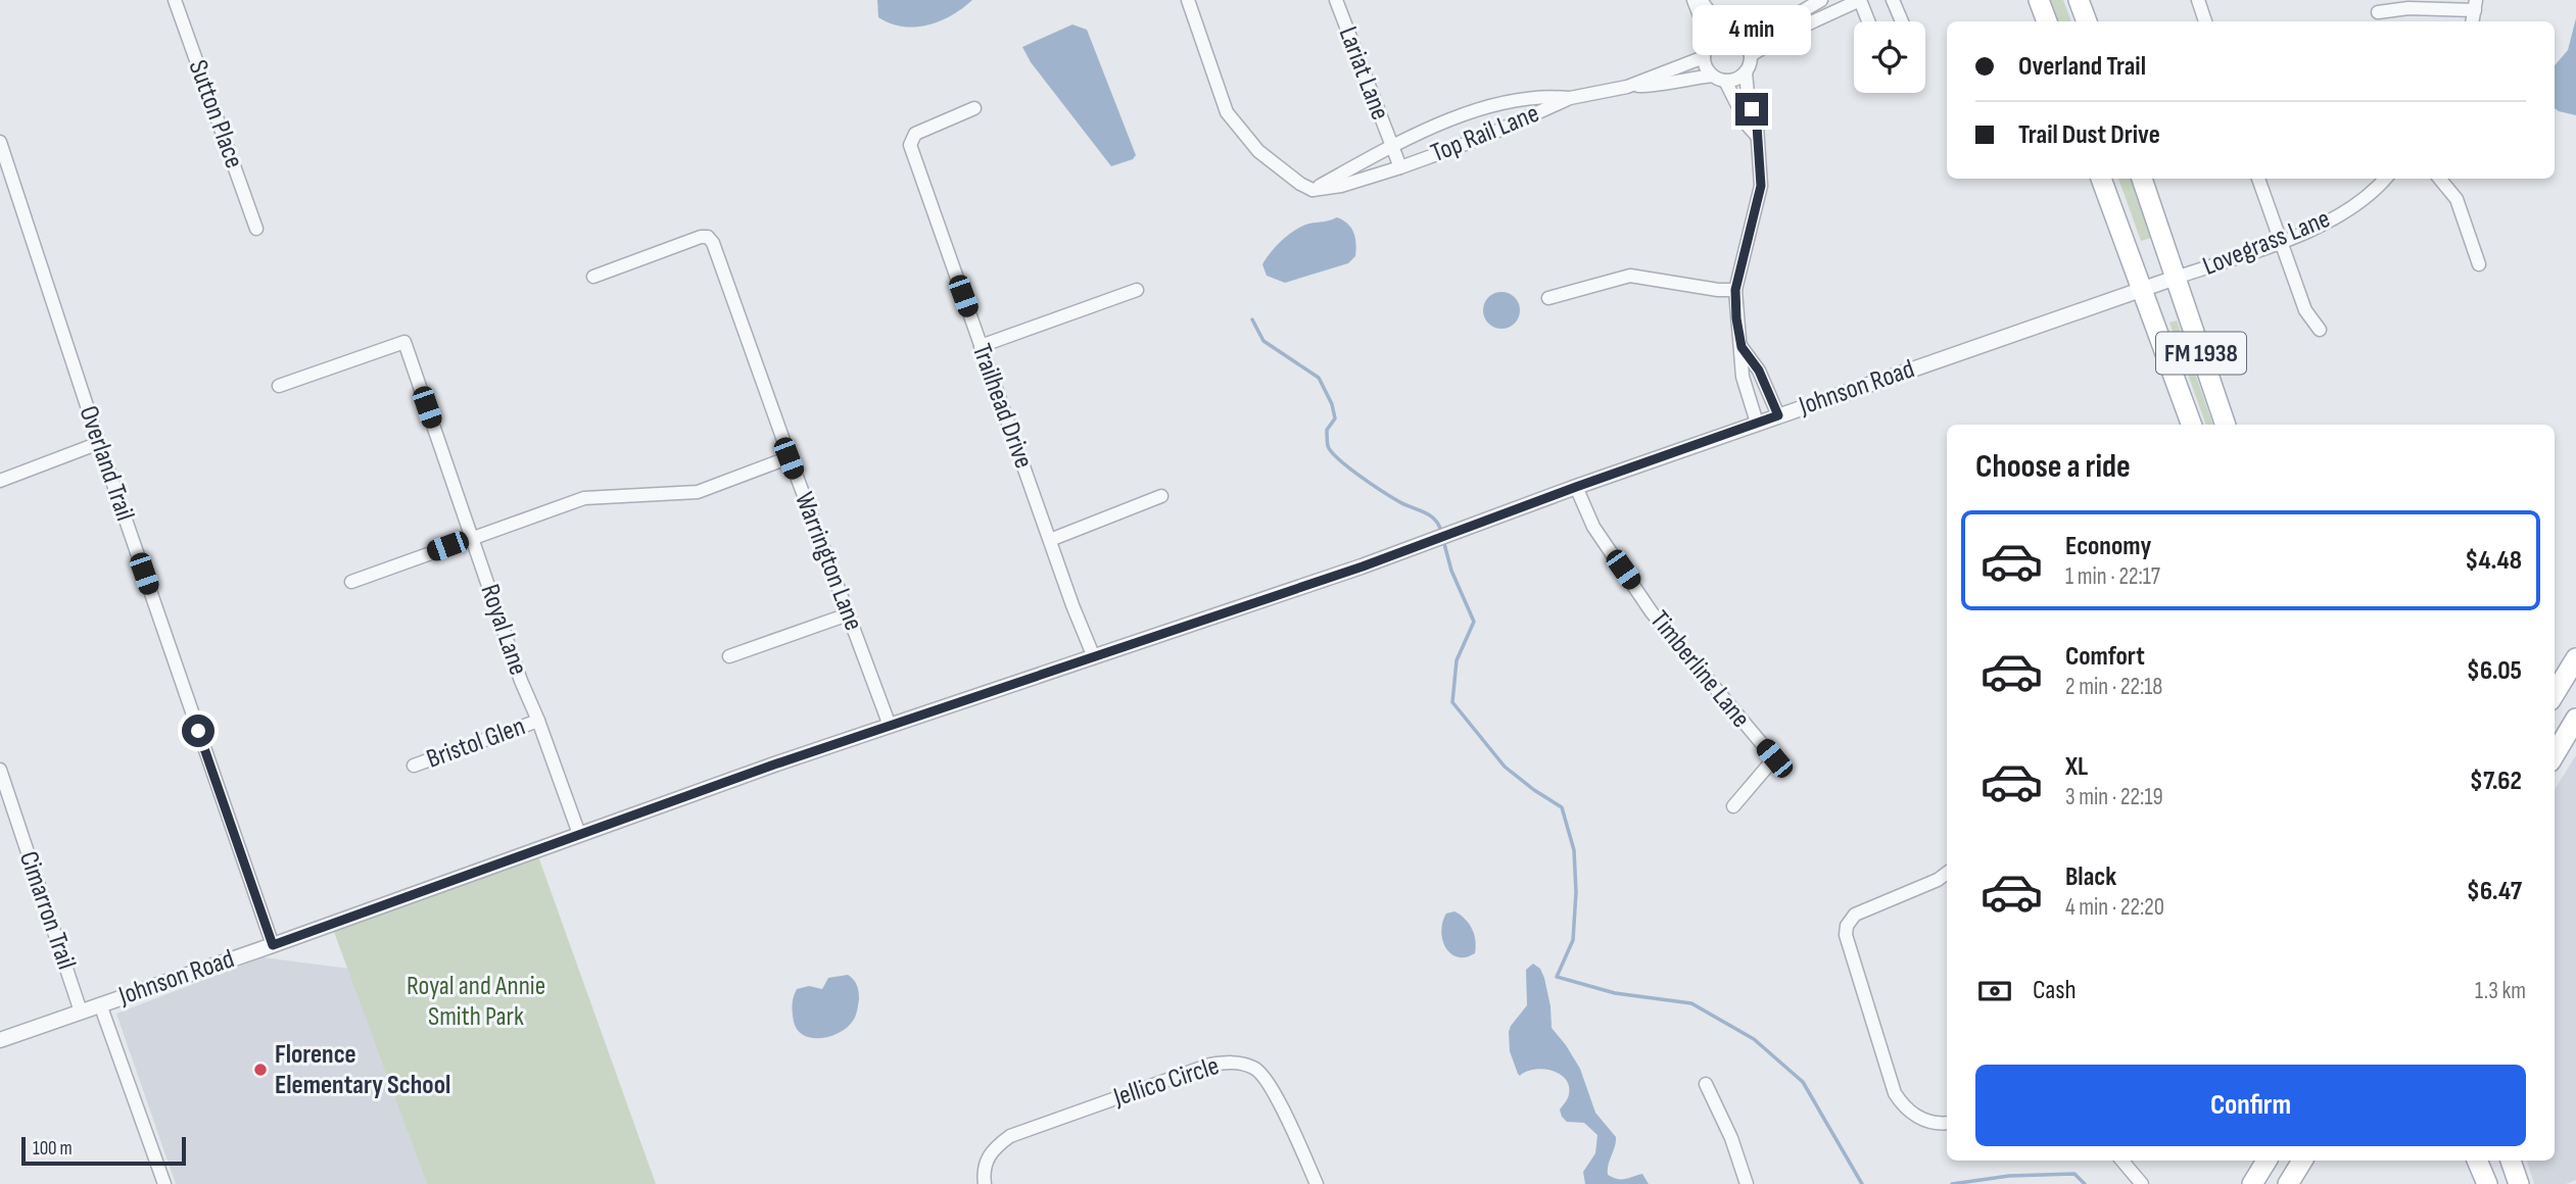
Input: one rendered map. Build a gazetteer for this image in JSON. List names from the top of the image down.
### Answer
{
  "streets": {
    "main road": ["FM 1938"],
    "street": [
      "Lariat Lane",
      "Sutton Place",
      "Top Rail Lane",
      "Lovegrass Lane",
      "Johnson Road",
      "Trailhead Drive",
      "Overland Trail",
      "Warrington Lane",
      "Royal Lane",
      "Timberline Lane",
      "Bristol Glen",
      "Cimarron Trail",
      "Jellico Circle"
    ]
  },
  "crossings": [
    ["Lariat Lane", "Top Rail Lane"],
    ["Lovegrass Lane", "FM 1938"],
    ["Lovegrass Lane", "Johnson Road"],
    ["FM 1938", "Johnson Road"],
    ["Johnson Road", "Trailhead Drive"],
    ["Johnson Road", "Overland Trail"],
    ["Johnson Road", "Warrington Lane"],
    ["Johnson Road", "Royal Lane"],
    ["Johnson Road", "Timberline Lane"],
    ["Johnson Road", "Cimarron Trail"],
    ["Royal Lane", "Bristol Glen"]
  ],
  "parks": ["Royal and Annie Smith Park"],
  "places": ["Florence Elementary School"],
  "scale_bar": "100 m",
  "page": {
    "bubble": "4 min",
    "banner": ["Overland Trail", "Trail Dust Drive"],
    "heading": "Choose a ride",
    "list": [
      {
        "name": "Economy",
        "note": "1 min · 22:17",
        "value": "$4.48"
      },
      {
        "name": "Comfort",
        "note": "2 min · 22:18",
        "value": "$6.05"
      },
      {
        "name": "XL",
        "note": "3 min · 22:19",
        "value": "$7.62"
      },
      {
        "name": "Black",
        "note": "4 min · 22:20",
        "value": "$6.47"
      }
    ],
    "pay": ["Cash", "1.3 km"],
    "buttons": "Confirm",
    "scale": "100 m"
  }
}
